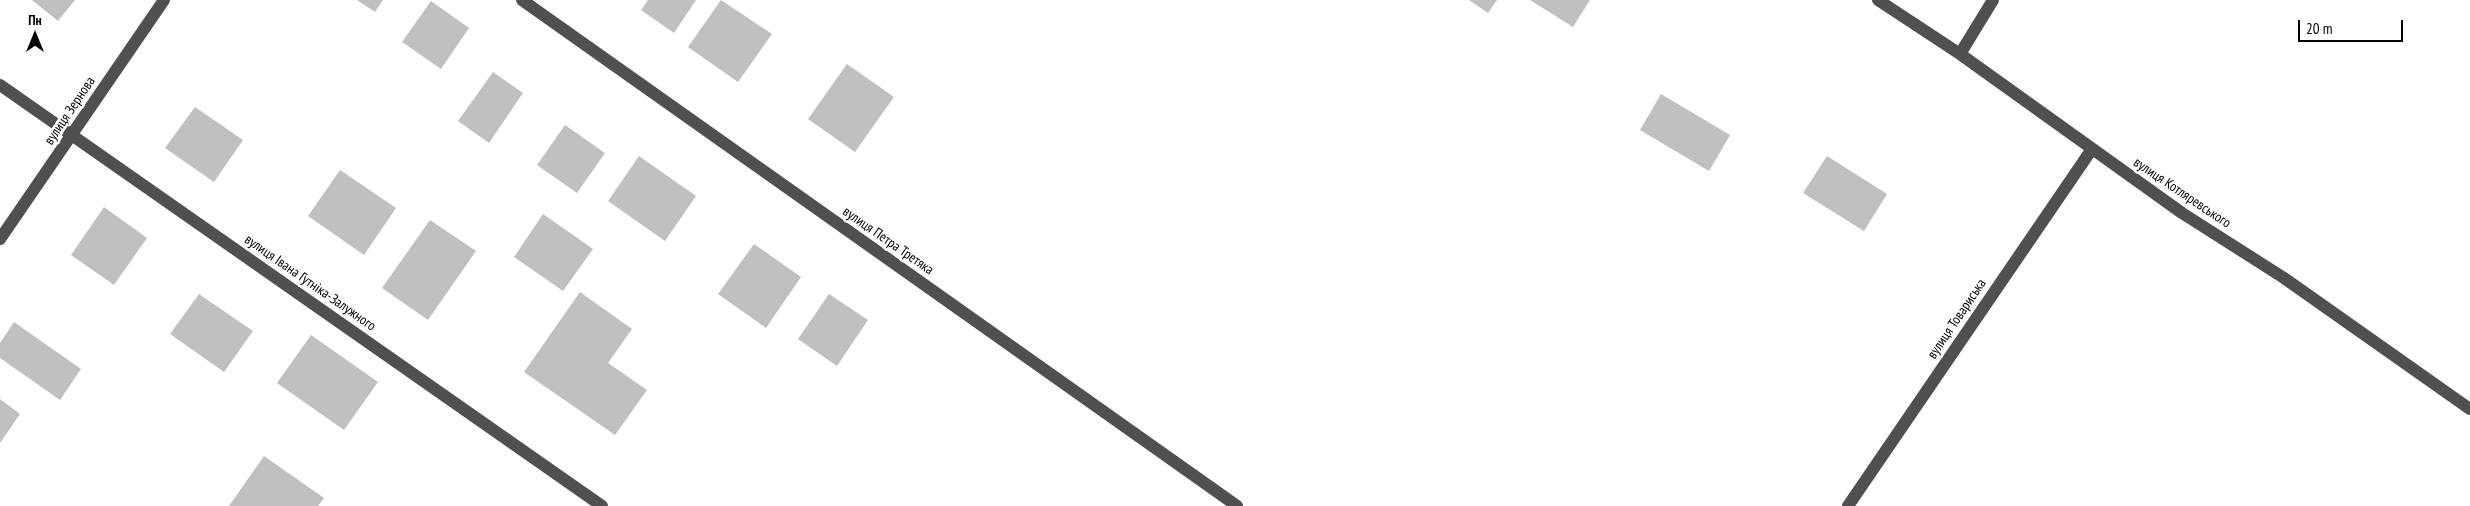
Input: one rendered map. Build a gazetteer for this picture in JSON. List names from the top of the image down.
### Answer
{
  "streets": {
    "street": [
      "вулиця Зернова",
      "вулиця Котляревського",
      "вулиця Петра Третяка",
      "вулиця Івана Гутніка-Залужного",
      "вулиця Товариська"
    ]
  },
  "crossings": [
    ["вулиця Зернова", "вулиця Івана Гутніка-Залужного"],
    ["вулиця Котляревського", "вулиця Товариська"]
  ],
  "scale_bar": "20 m",
  "north": "top"
}
